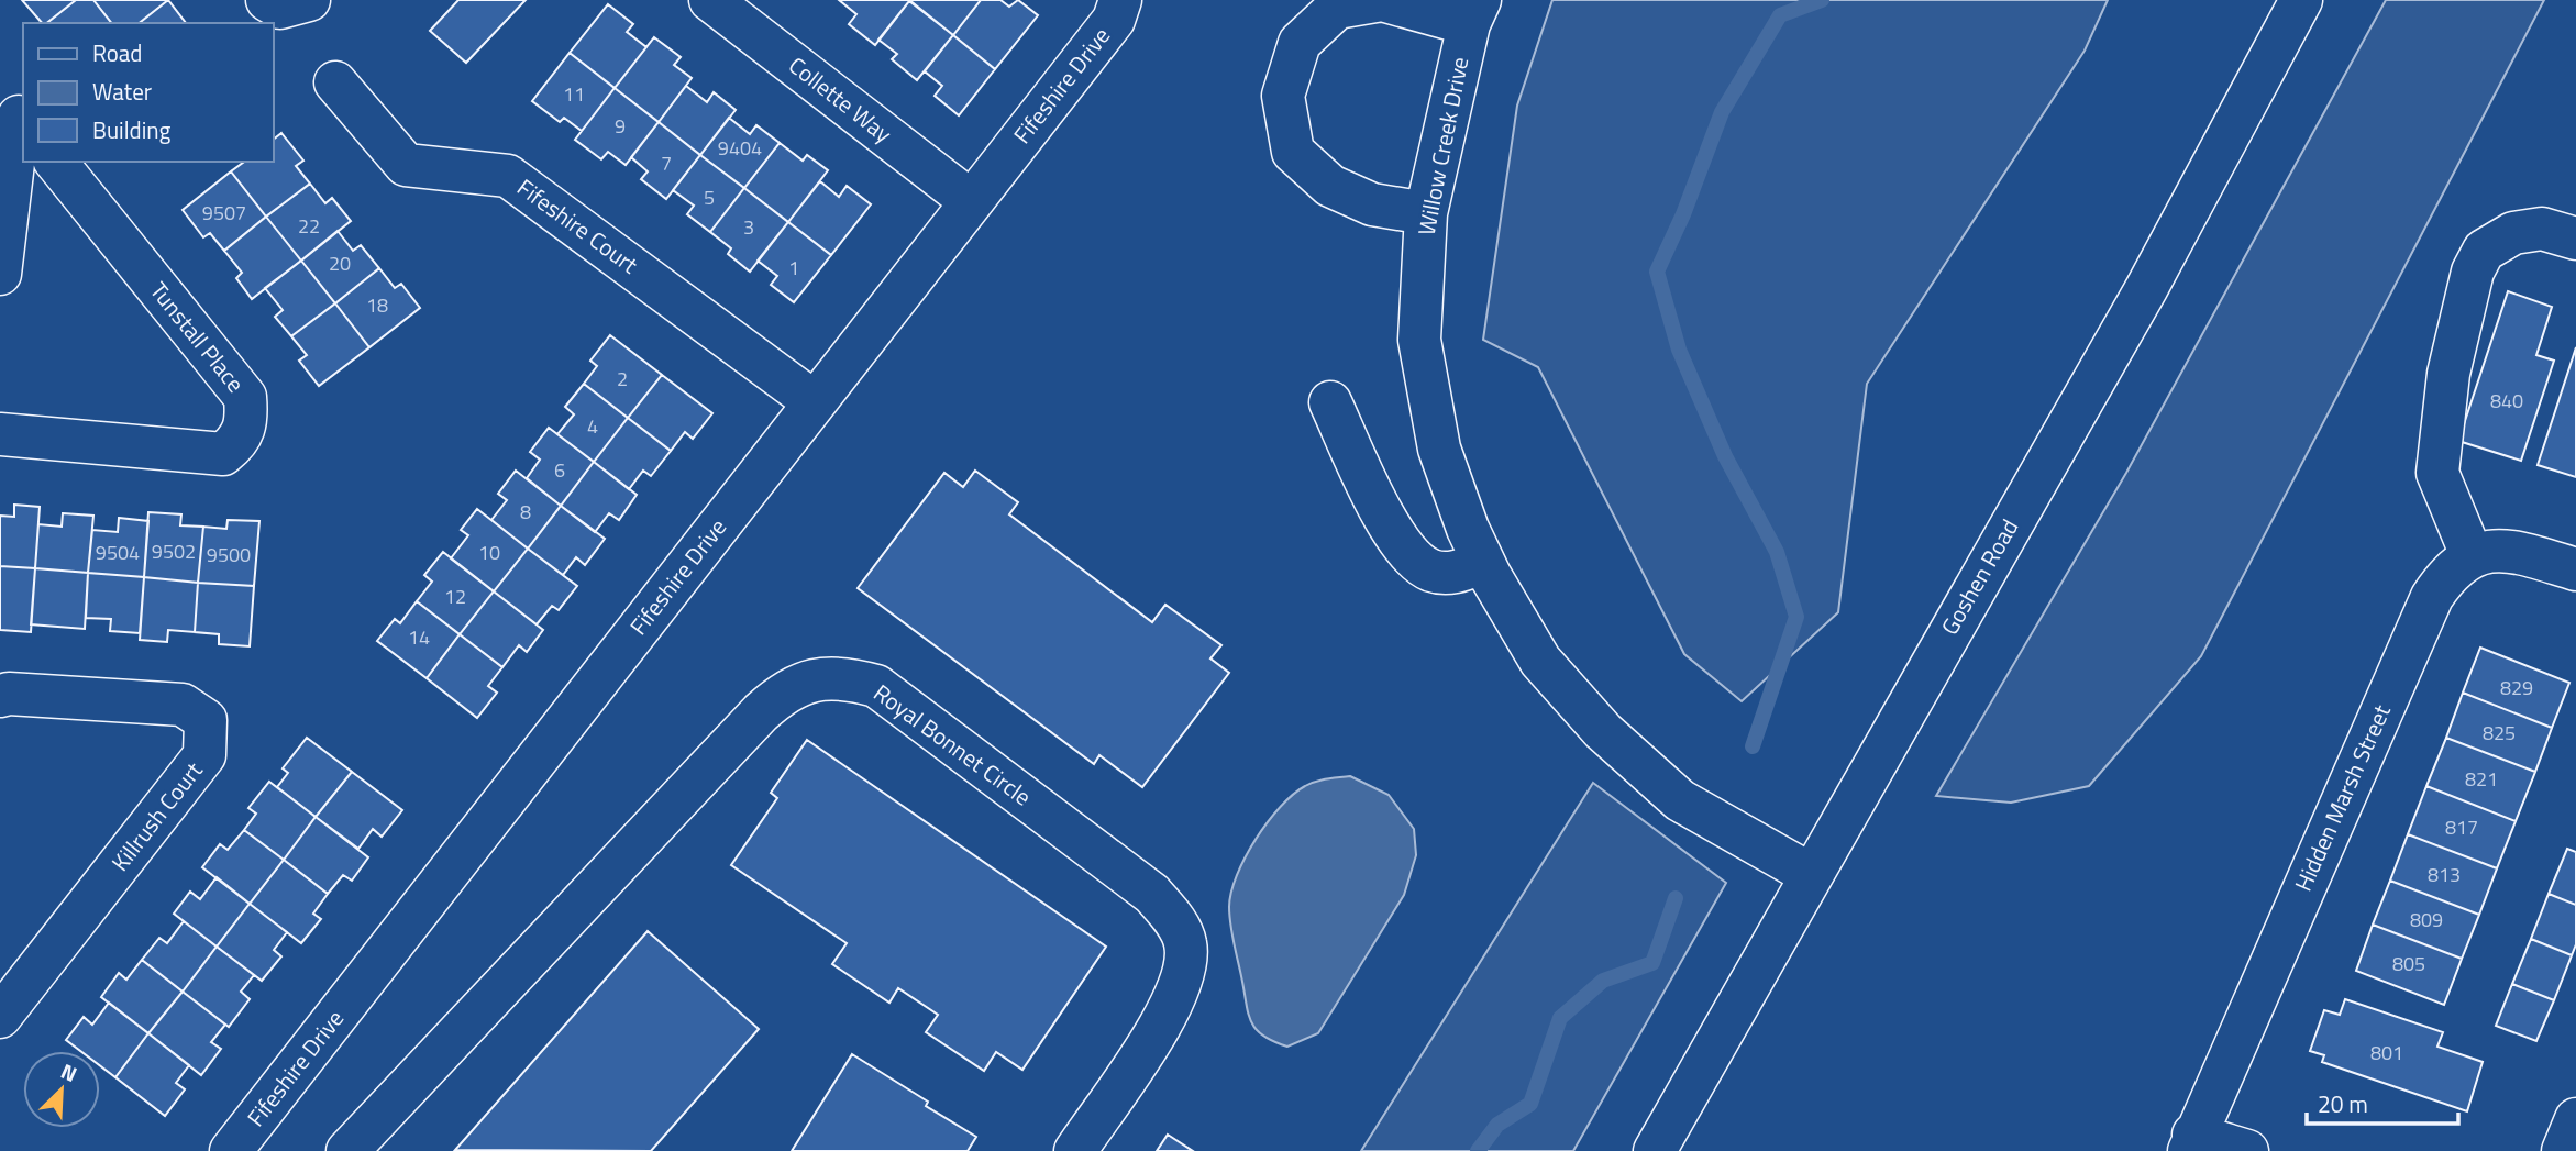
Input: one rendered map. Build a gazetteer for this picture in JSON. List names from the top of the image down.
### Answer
{
  "streets": {
    "street": [
      "Fifeshire Drive",
      "Collette Way",
      "Willow Creek Drive",
      "Fifeshire Court",
      "Tunstall Place",
      "Goshen Road",
      "Royal Bonnet Circle",
      "Hidden Marsh Street",
      "Killrush Court"
    ]
  },
  "crossings": [
    ["Fifeshire Drive", "Collette Way"],
    ["Fifeshire Drive", "Fifeshire Court"],
    ["Willow Creek Drive", "Goshen Road"]
  ],
  "house_numbers": [
    "11",
    "9",
    "9404",
    "7",
    "5",
    "9507",
    "22",
    "3",
    "20",
    "1",
    "18",
    "2",
    "840",
    "4",
    "6",
    "8",
    "9502",
    "9504",
    "10",
    "9500",
    "12",
    "14",
    "829",
    "825",
    "821",
    "817",
    "813",
    "809",
    "805",
    "801"
  ],
  "legend": ["Road", "Water", "Building"],
  "scale_bar": "20 m",
  "north": "top right"
}
